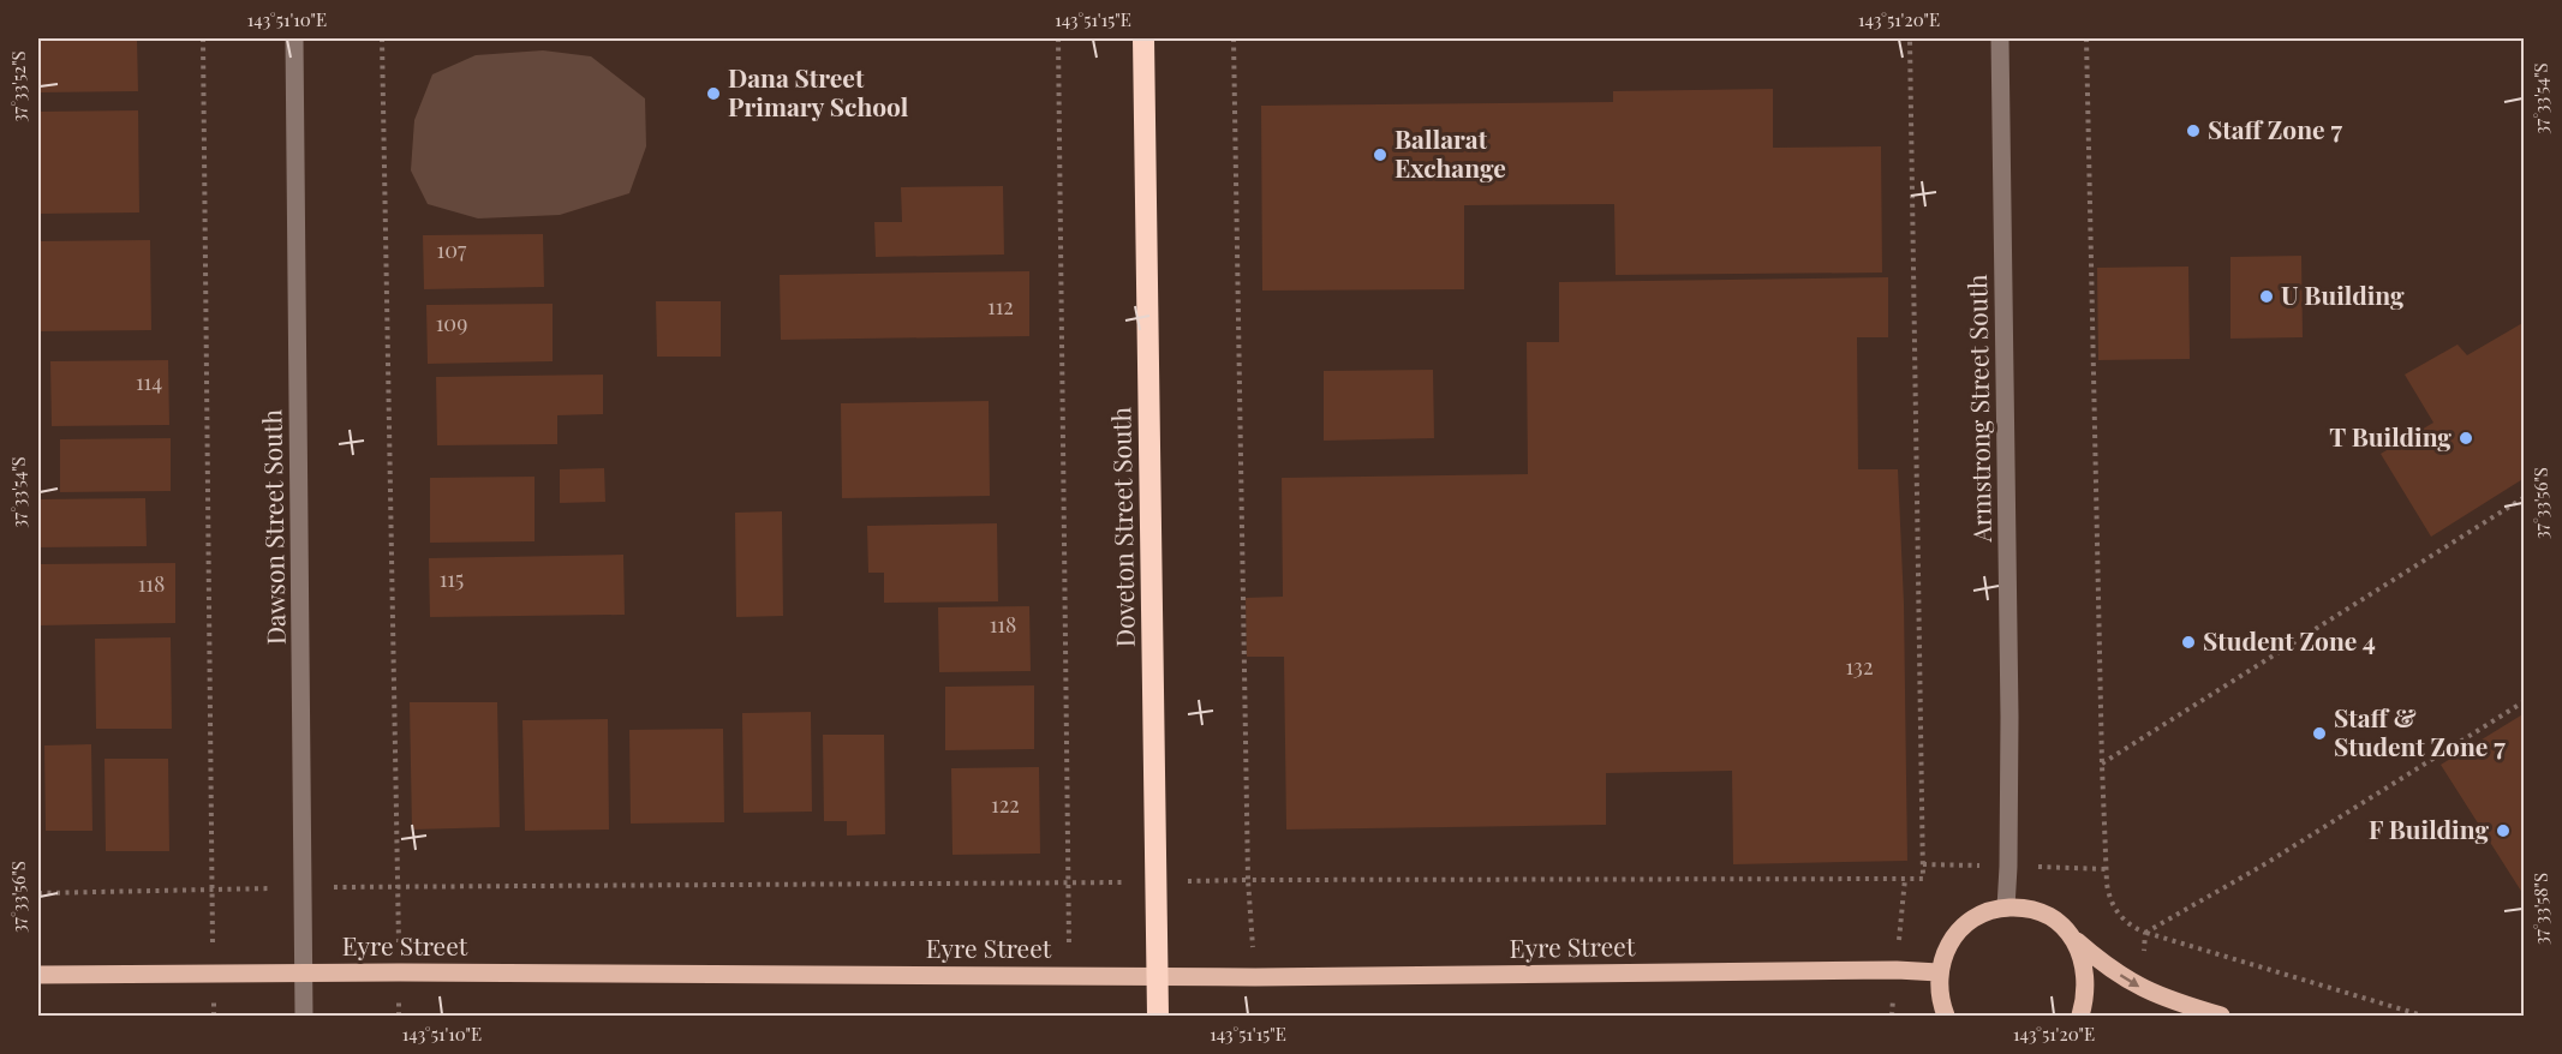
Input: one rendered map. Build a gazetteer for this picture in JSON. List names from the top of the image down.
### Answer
{
  "streets": {
    "highway": ["Doveton Street South"],
    "main road": ["Eyre Street"],
    "street": ["Armstrong Street South", "Dawson Street South"]
  },
  "crossings": [
    ["Dawson Street South", "Eyre Street"],
    ["Doveton Street South", "Eyre Street"]
  ],
  "places": [
    "Dana Street Primary School",
    "Staff Zone 7",
    "Ballarat Exchange",
    "U Building",
    "T Building",
    "Student Zone 4",
    "Staff & Student Zone 7",
    "F Building"
  ],
  "house_numbers": [
    "107",
    "112",
    "109",
    "114",
    "115",
    "118",
    "118",
    "132",
    "122"
  ],
  "coordinates": [
    "143°51'10\"E",
    "143°51'15\"E",
    "143°51'20\"E",
    "37°33'52\"S",
    "37°33'54\"S",
    "37°33'56\"S",
    "37°33'58\"S"
  ]
}
